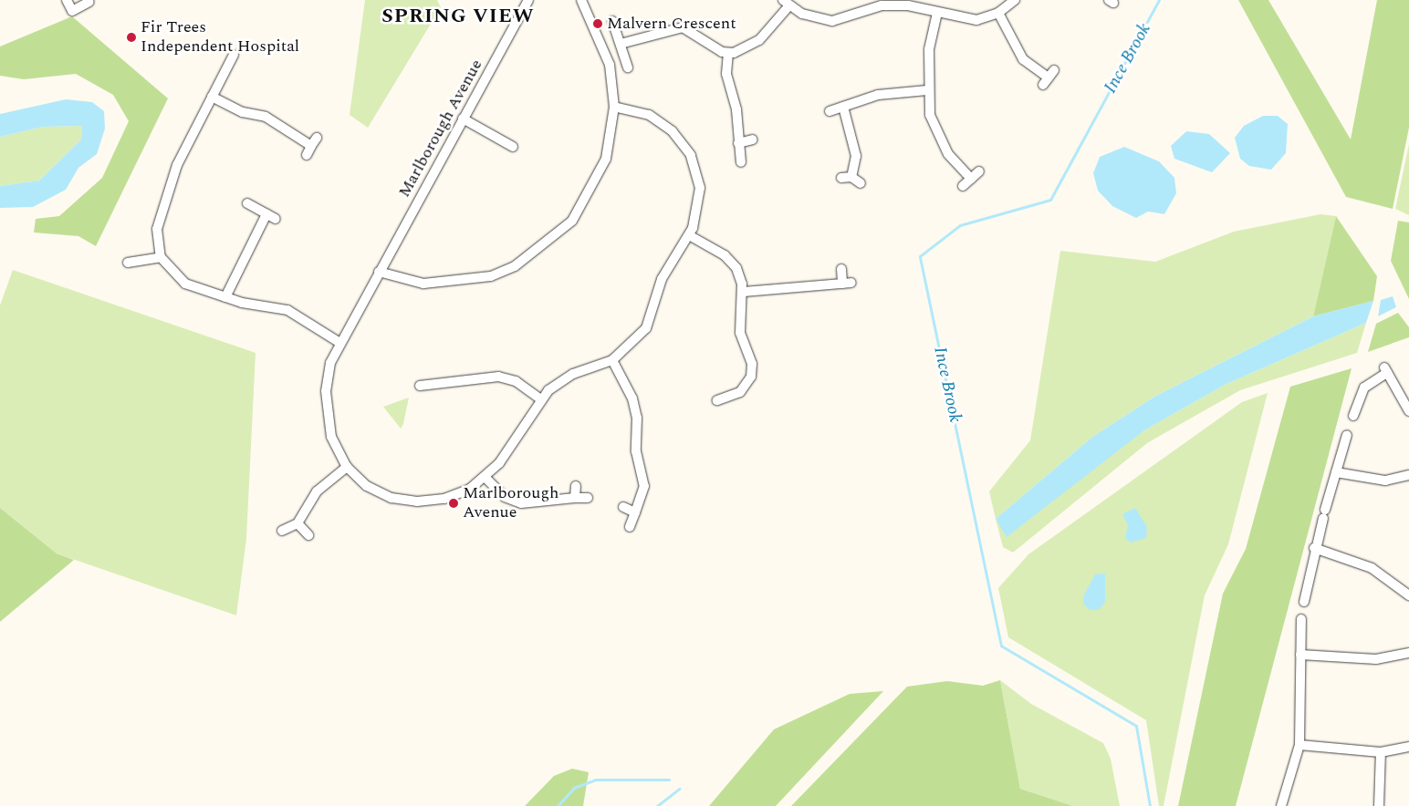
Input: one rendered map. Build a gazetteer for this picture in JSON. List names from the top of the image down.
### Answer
{
  "streets": {
    "street": ["Marlborough Avenue"]
  },
  "districts": ["SPRING VIEW"],
  "water": ["Ince Brook"],
  "places": ["Malvern Crescent", "Fir Trees Independent Hospital", "Marlborough Avenue"]
}
